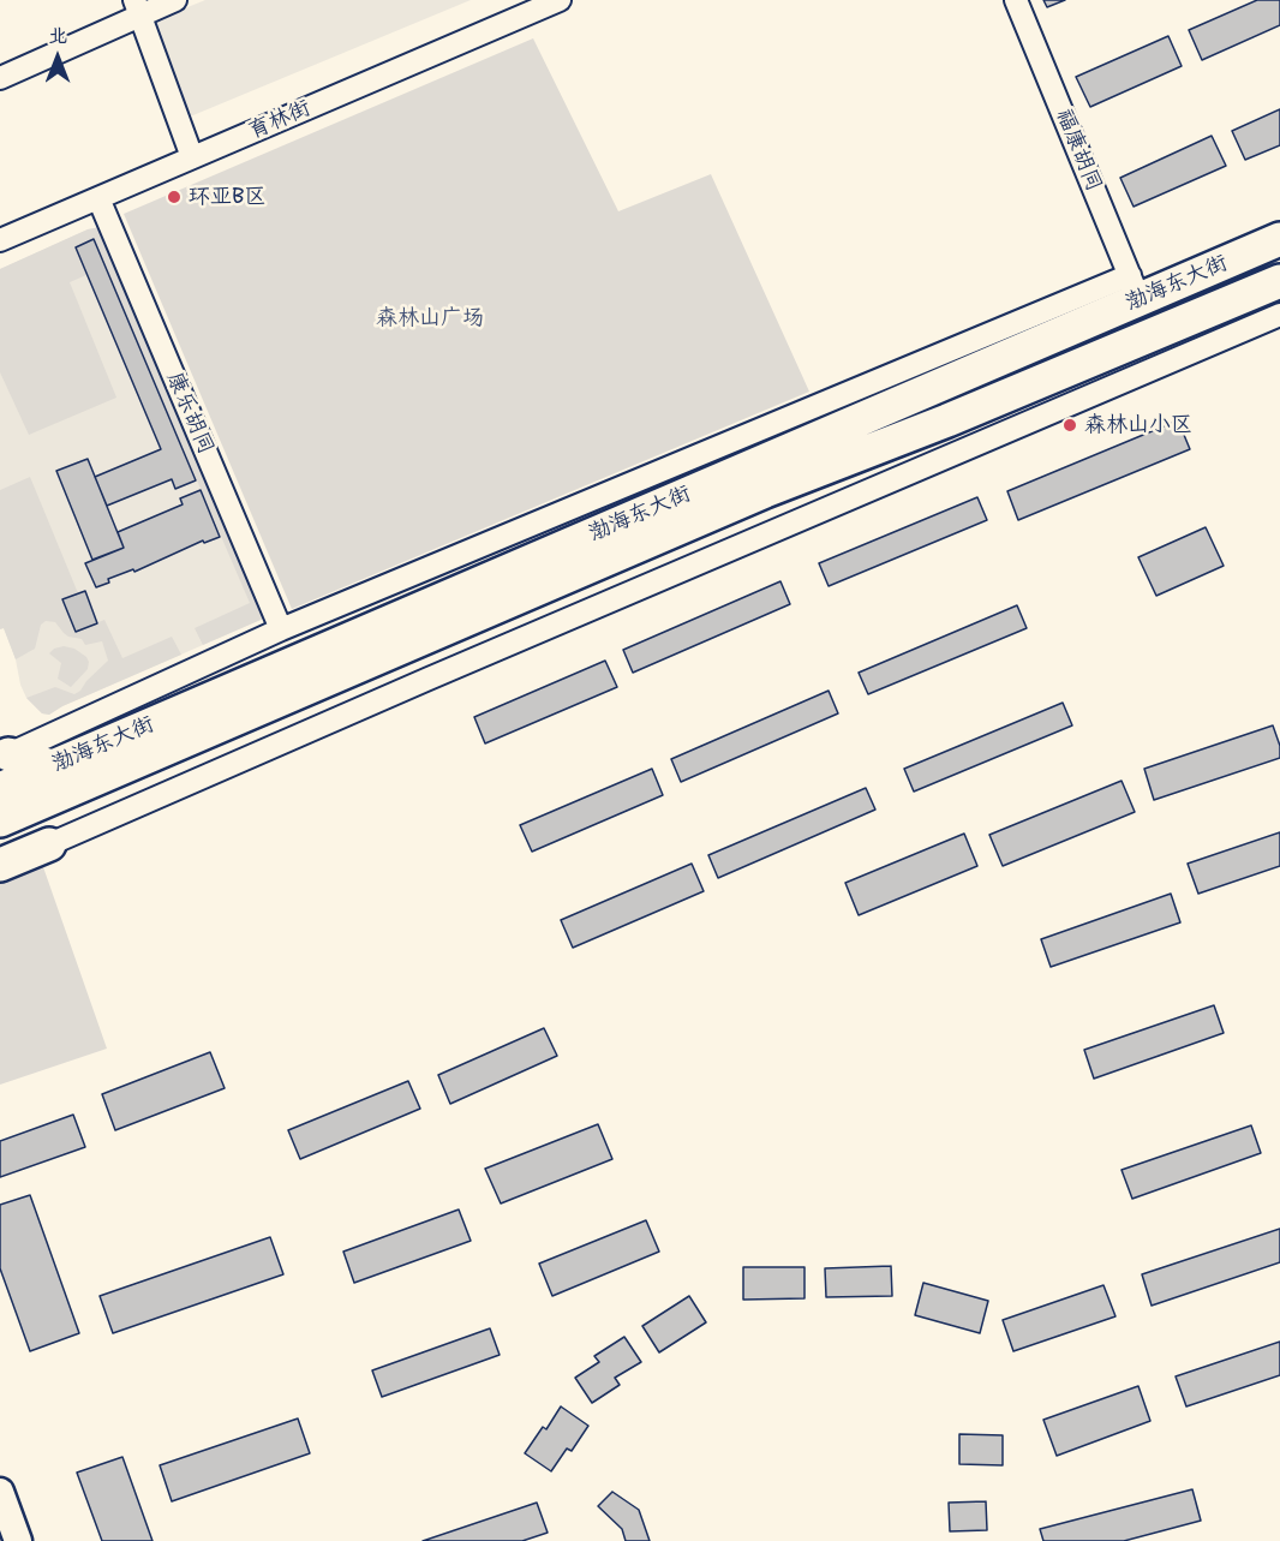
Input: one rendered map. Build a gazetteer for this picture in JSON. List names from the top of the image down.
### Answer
{
  "streets": {
    "highway": ["渤海东大街"],
    "street": ["育林街", "福康胡同", "康乐胡同"]
  },
  "crossings": [
    ["育林街", "康乐胡同"],
    ["福康胡同", "渤海东大街"],
    ["渤海东大街", "康乐胡同"]
  ],
  "parks": ["森林山广场"],
  "places": ["环亚B区", "森林山小区"],
  "north": "top"
}
